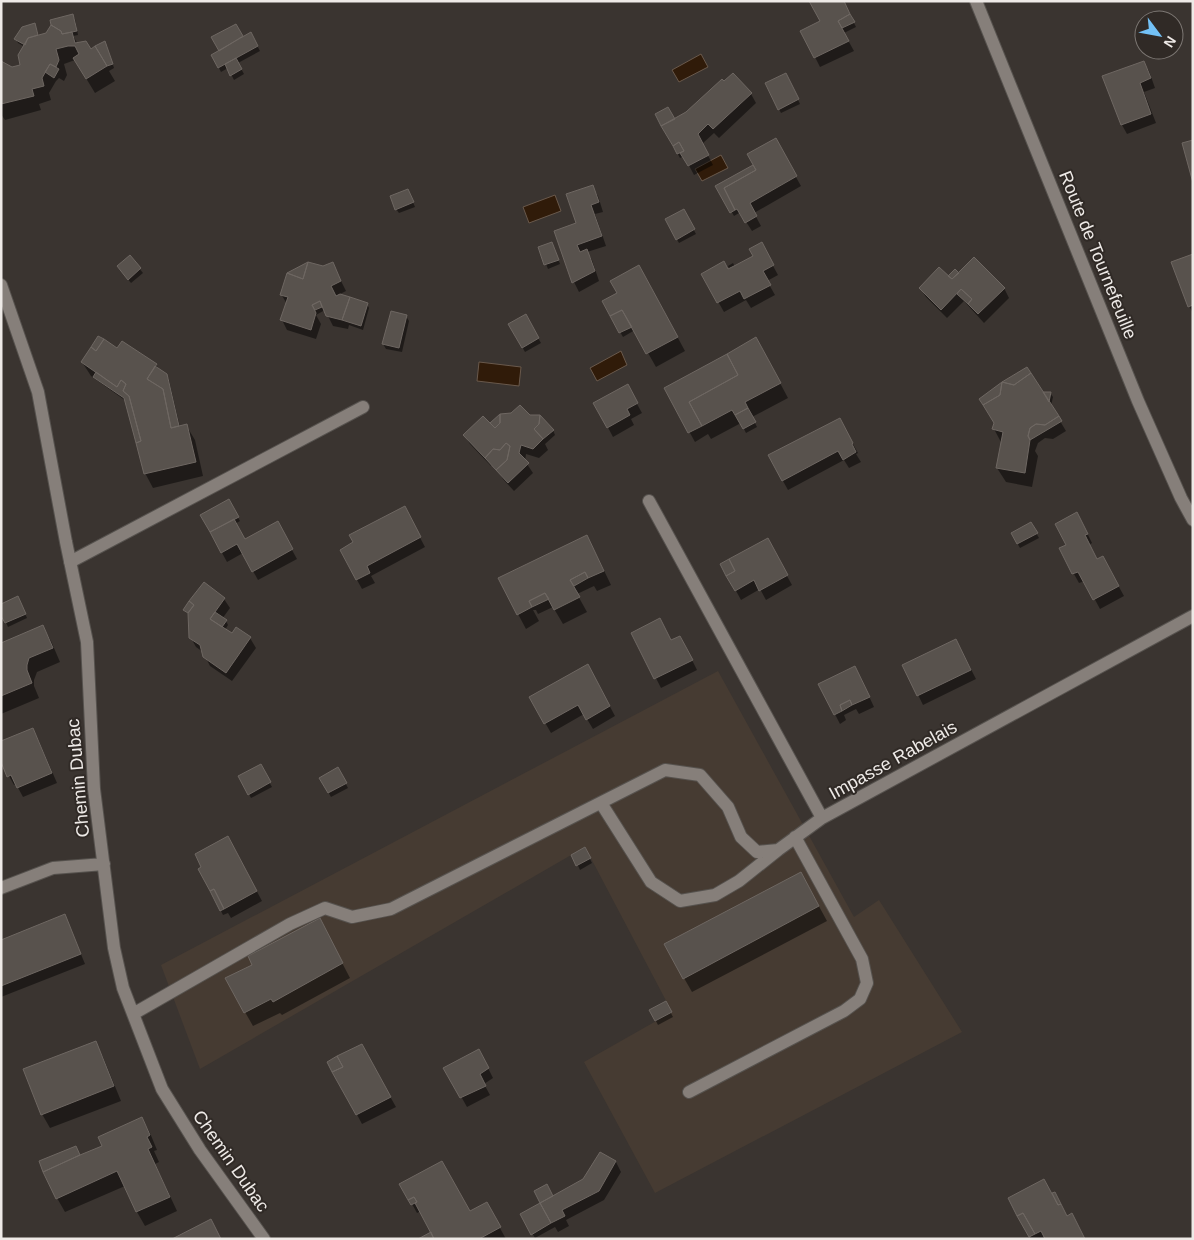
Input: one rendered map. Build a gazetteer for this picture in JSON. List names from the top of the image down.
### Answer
{
  "streets": {
    "street": ["Route de Tournefeuille", "Impasse Rabelais", "Chemin Dubac"]
  },
  "north": "bottom right"
}
